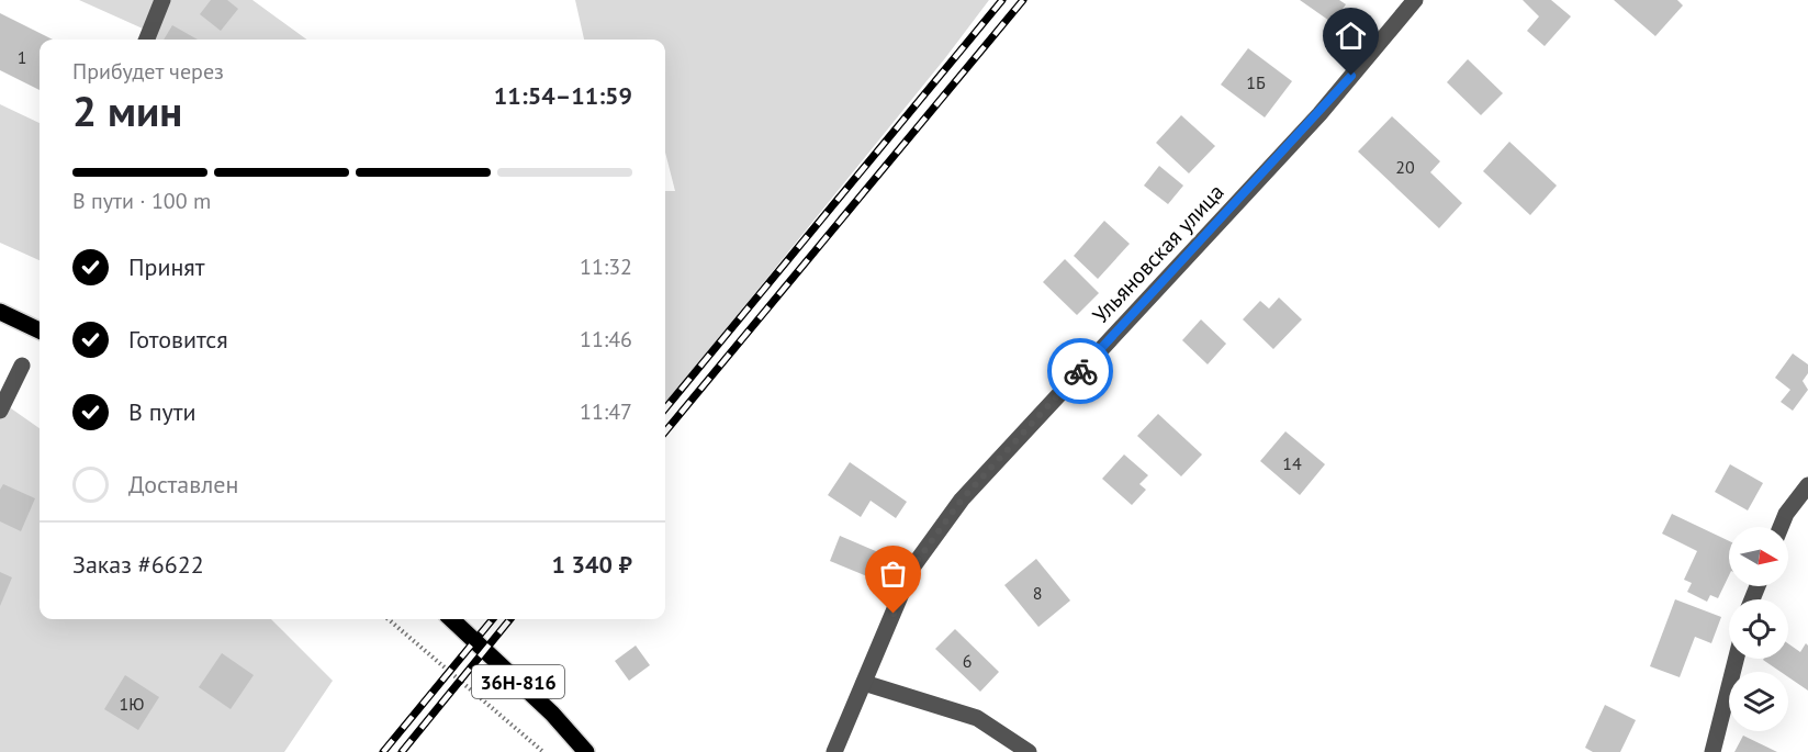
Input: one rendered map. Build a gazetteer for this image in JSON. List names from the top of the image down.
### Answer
{
  "streets": {
    "main road": ["36Н-816"],
    "street": ["Ульяновская улица"]
  },
  "house_numbers": [
    "1",
    "1Б",
    "20",
    "14",
    "8",
    "6",
    "1Ю"
  ],
  "north": "right",
  "page": {
    "heading": ["2 мин", "Прибудет через", "11:54–11:59"],
    "panel": ["Заказ #6622", "1 340 ₽"],
    "bar": "В пути · 100 m",
    "list": [
      ["Принят", "11:32"],
      ["Готовится", "11:46"],
      ["В пути", "11:47"],
      "Доставлен"
    ]
  }
}
